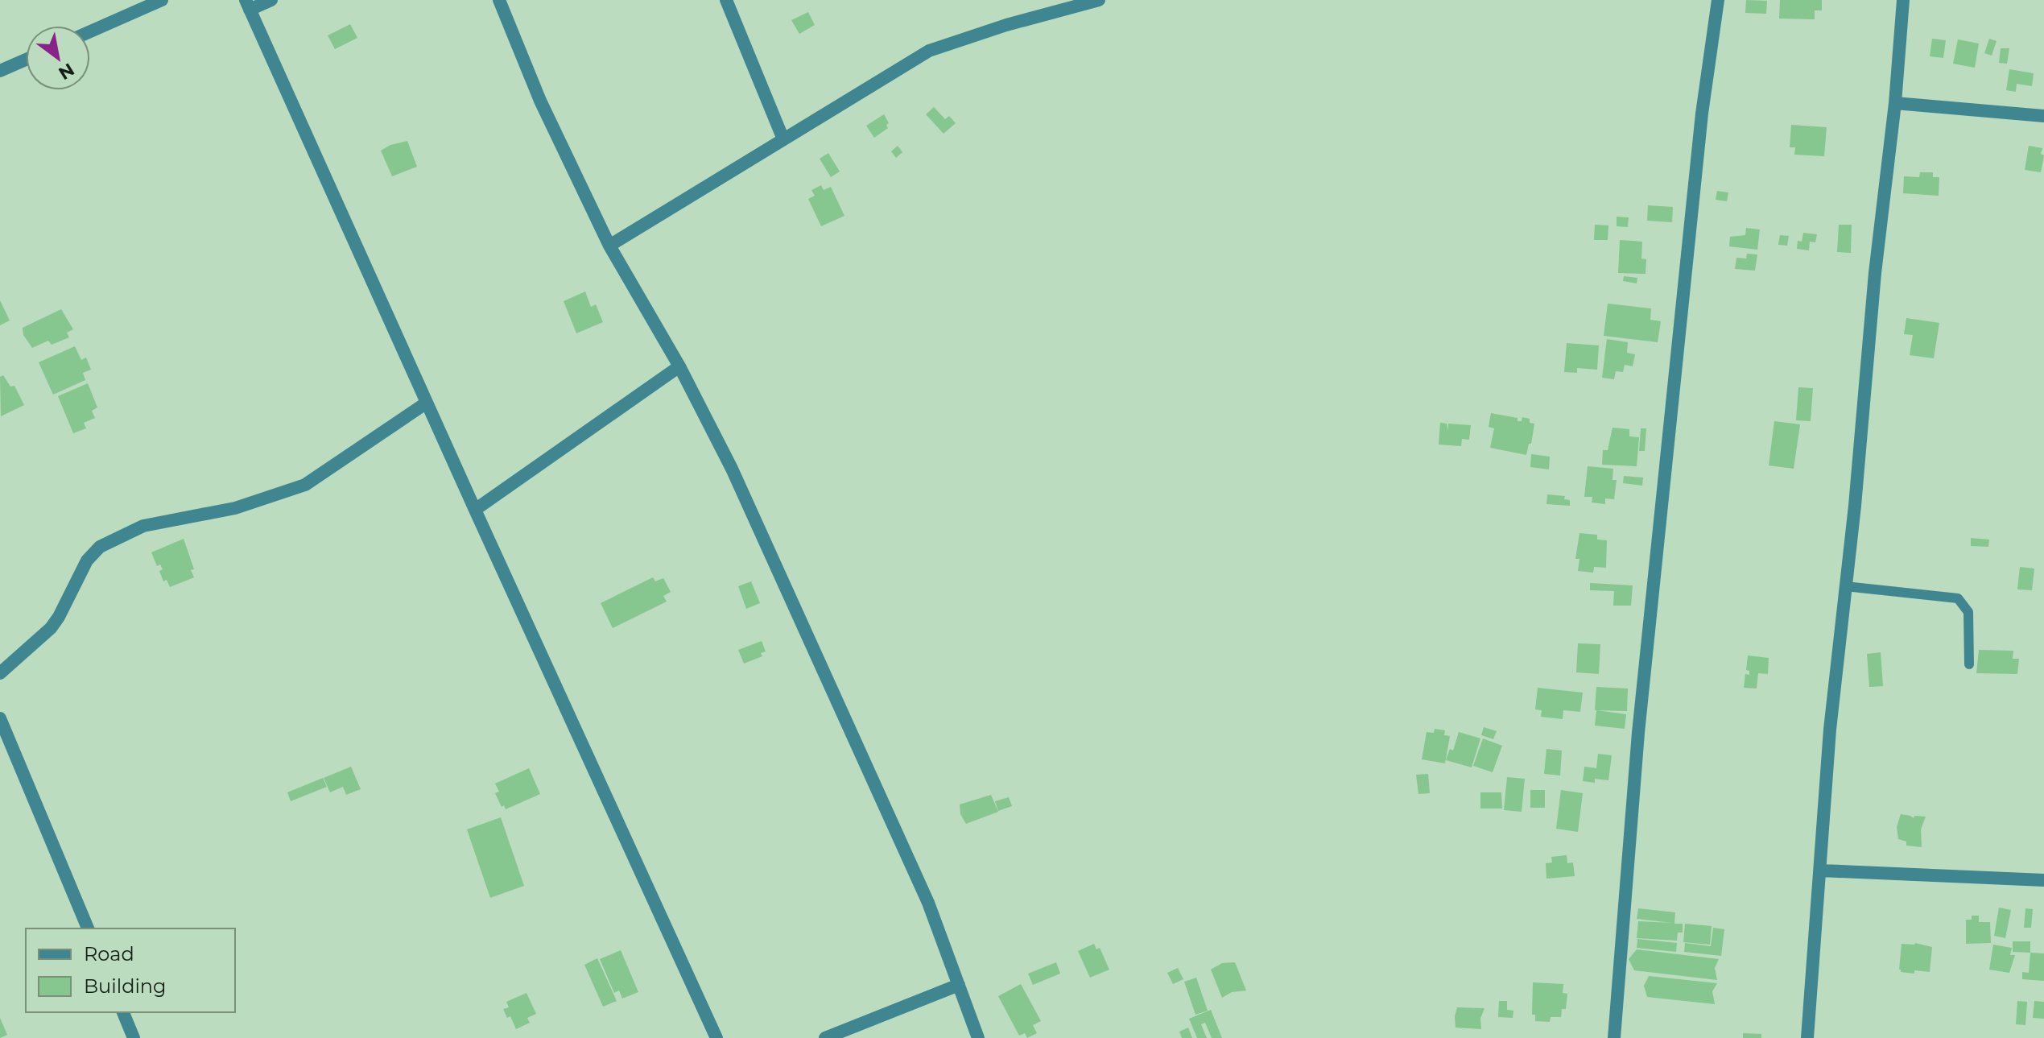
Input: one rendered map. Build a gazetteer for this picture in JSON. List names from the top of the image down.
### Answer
{
  "legend": ["Road", "Building"],
  "north": "bottom right"
}
